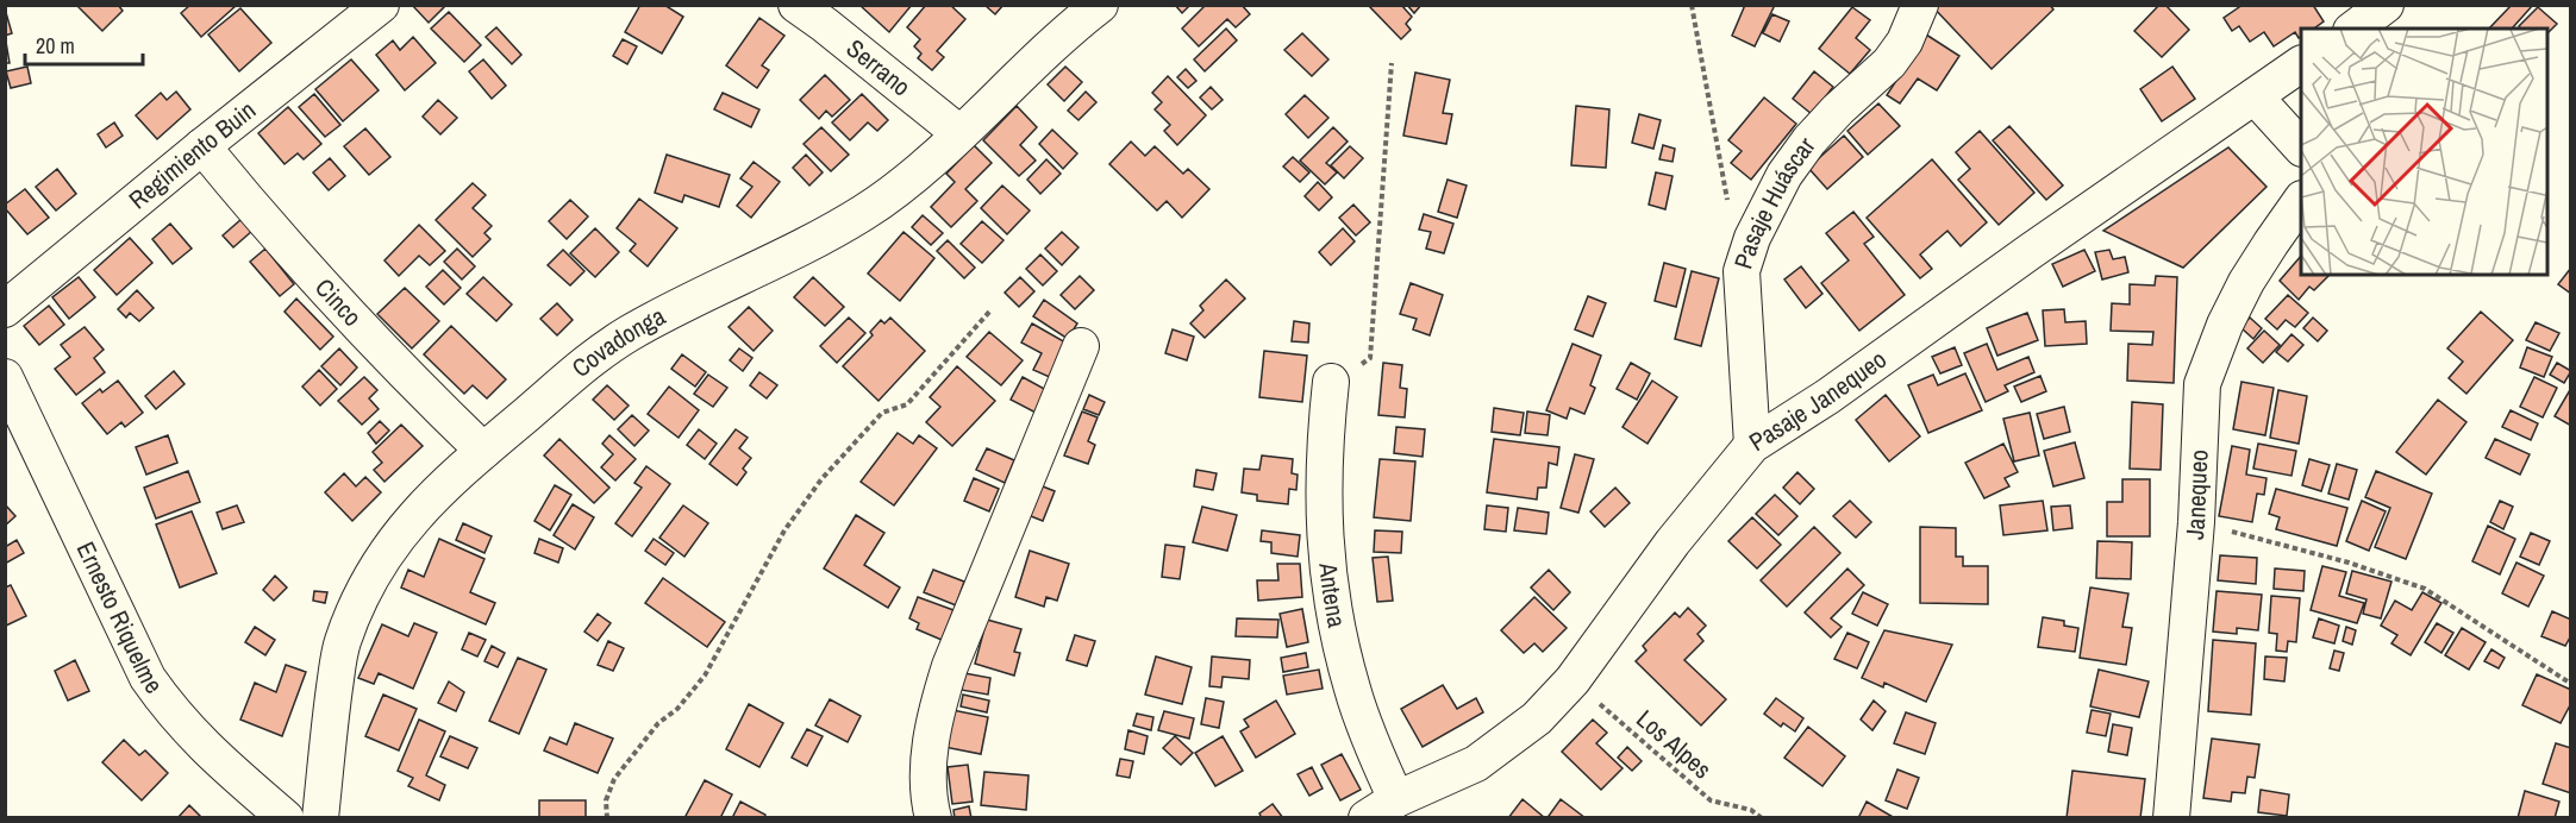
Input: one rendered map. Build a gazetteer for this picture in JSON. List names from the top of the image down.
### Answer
{
  "streets": {
    "street": [
      "Serrano",
      "Regimiento Buin",
      "Pasaje Huáscar",
      "Cinco",
      "Covadonga",
      "Pasaje Janequeo",
      "Janequeo",
      "Antena",
      "Ernesto Riquelme"
    ],
    "path": ["Los Alpes"]
  },
  "crossings": [
    ["Serrano", "Covadonga"],
    ["Regimiento Buin", "Cinco"],
    ["Pasaje Huáscar", "Pasaje Janequeo"],
    ["Cinco", "Covadonga"],
    ["Pasaje Janequeo", "Antena"],
    ["Pasaje Janequeo", "Los Alpes"]
  ],
  "scale_bar": "20 m"
}
